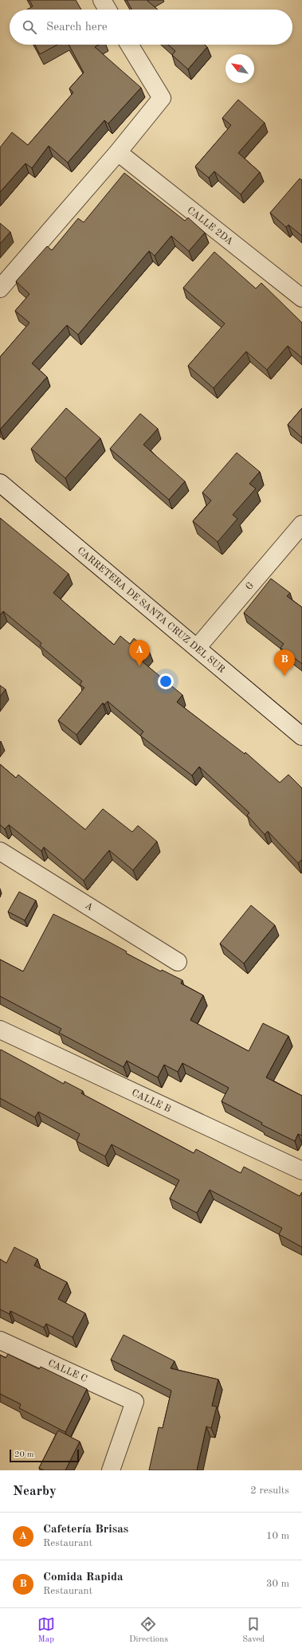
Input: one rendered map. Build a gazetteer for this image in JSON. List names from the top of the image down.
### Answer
{
  "streets": {
    "street": [
      "CALLE 2DA",
      "G",
      "CARRETERA DE SANTA CRUZ DEL SUR",
      "A",
      "CALLE B",
      "CALLE C"
    ]
  },
  "crossings": [
    ["G", "CARRETERA DE SANTA CRUZ DEL SUR"]
  ],
  "scale_bar": "20 m",
  "north": "top left",
  "page": {
    "search": "Search here",
    "pins": ["A", "B"],
    "scale": "20 m",
    "heading": ["Nearby", "2 results"],
    "list": [
      {
        "mark": "A",
        "name": "Cafetería Brisas",
        "note": "Restaurant",
        "value": "10 m"
      },
      {
        "mark": "B",
        "name": "Comida Rapida",
        "note": "Restaurant",
        "value": "30 m"
      }
    ],
    "nav": ["Map", "Directions", "Saved"]
  }
}
